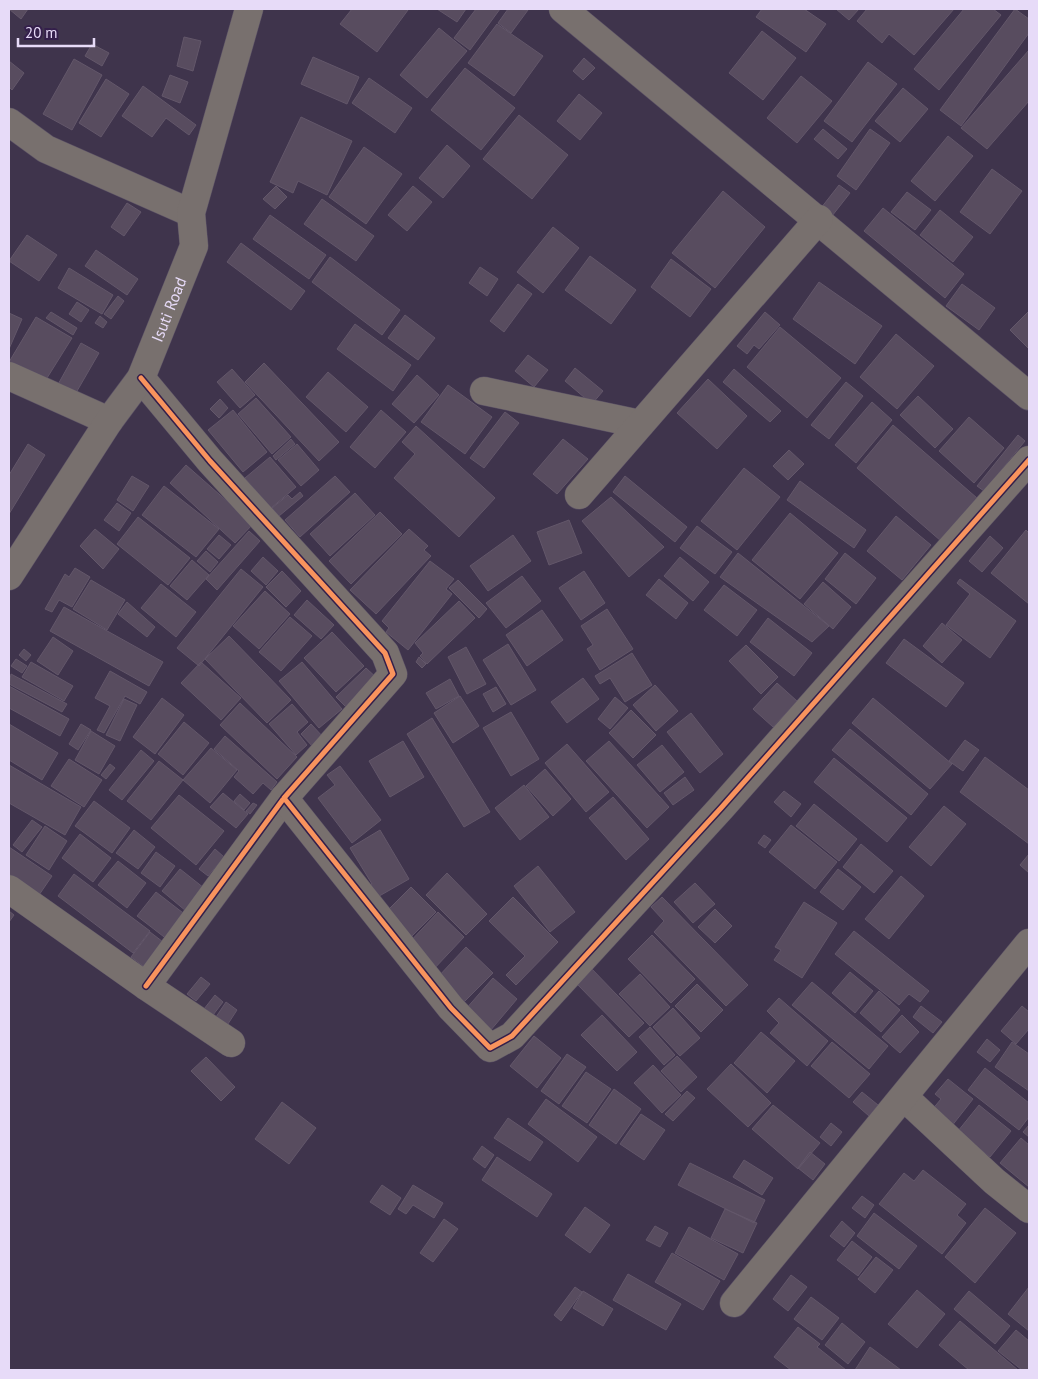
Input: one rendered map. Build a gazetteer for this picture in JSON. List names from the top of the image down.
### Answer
{
  "streets": {
    "street": ["Isuti Road"]
  },
  "scale_bar": "20 m"
}
